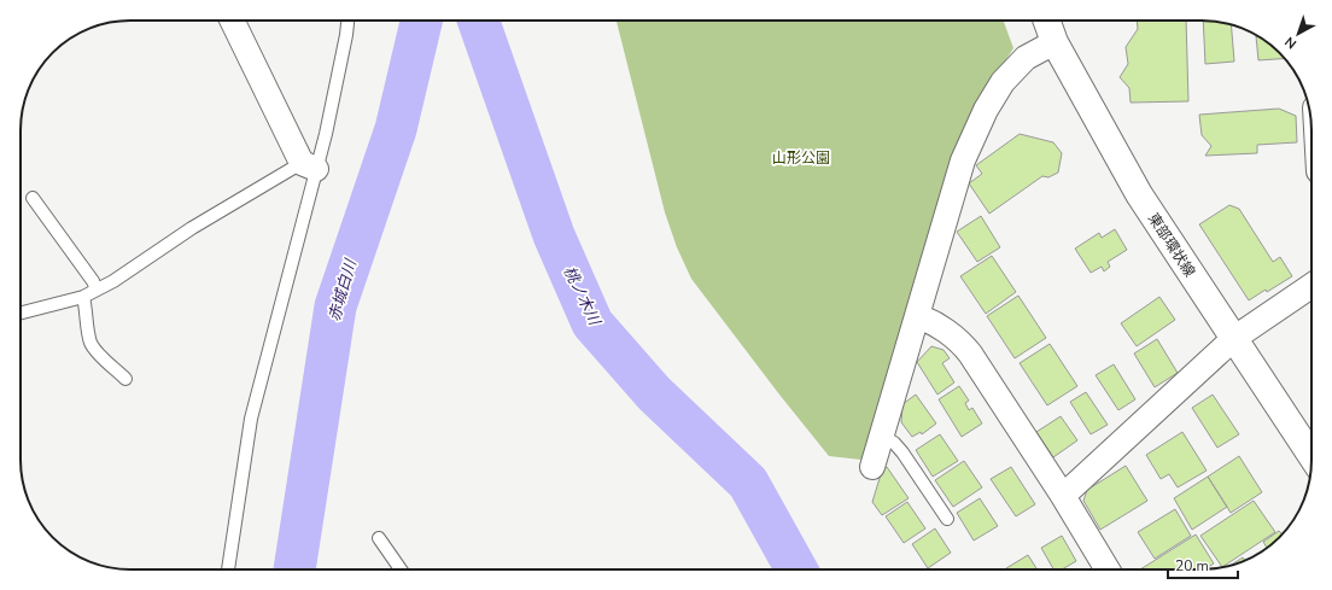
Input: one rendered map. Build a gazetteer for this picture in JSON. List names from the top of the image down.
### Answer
{
  "streets": {
    "street": ["東部環状線"]
  },
  "water": ["赤城白川", "桃ノ木川"],
  "parks": ["山形公園"],
  "scale_bar": "20 m",
  "north": "bottom left"
}
